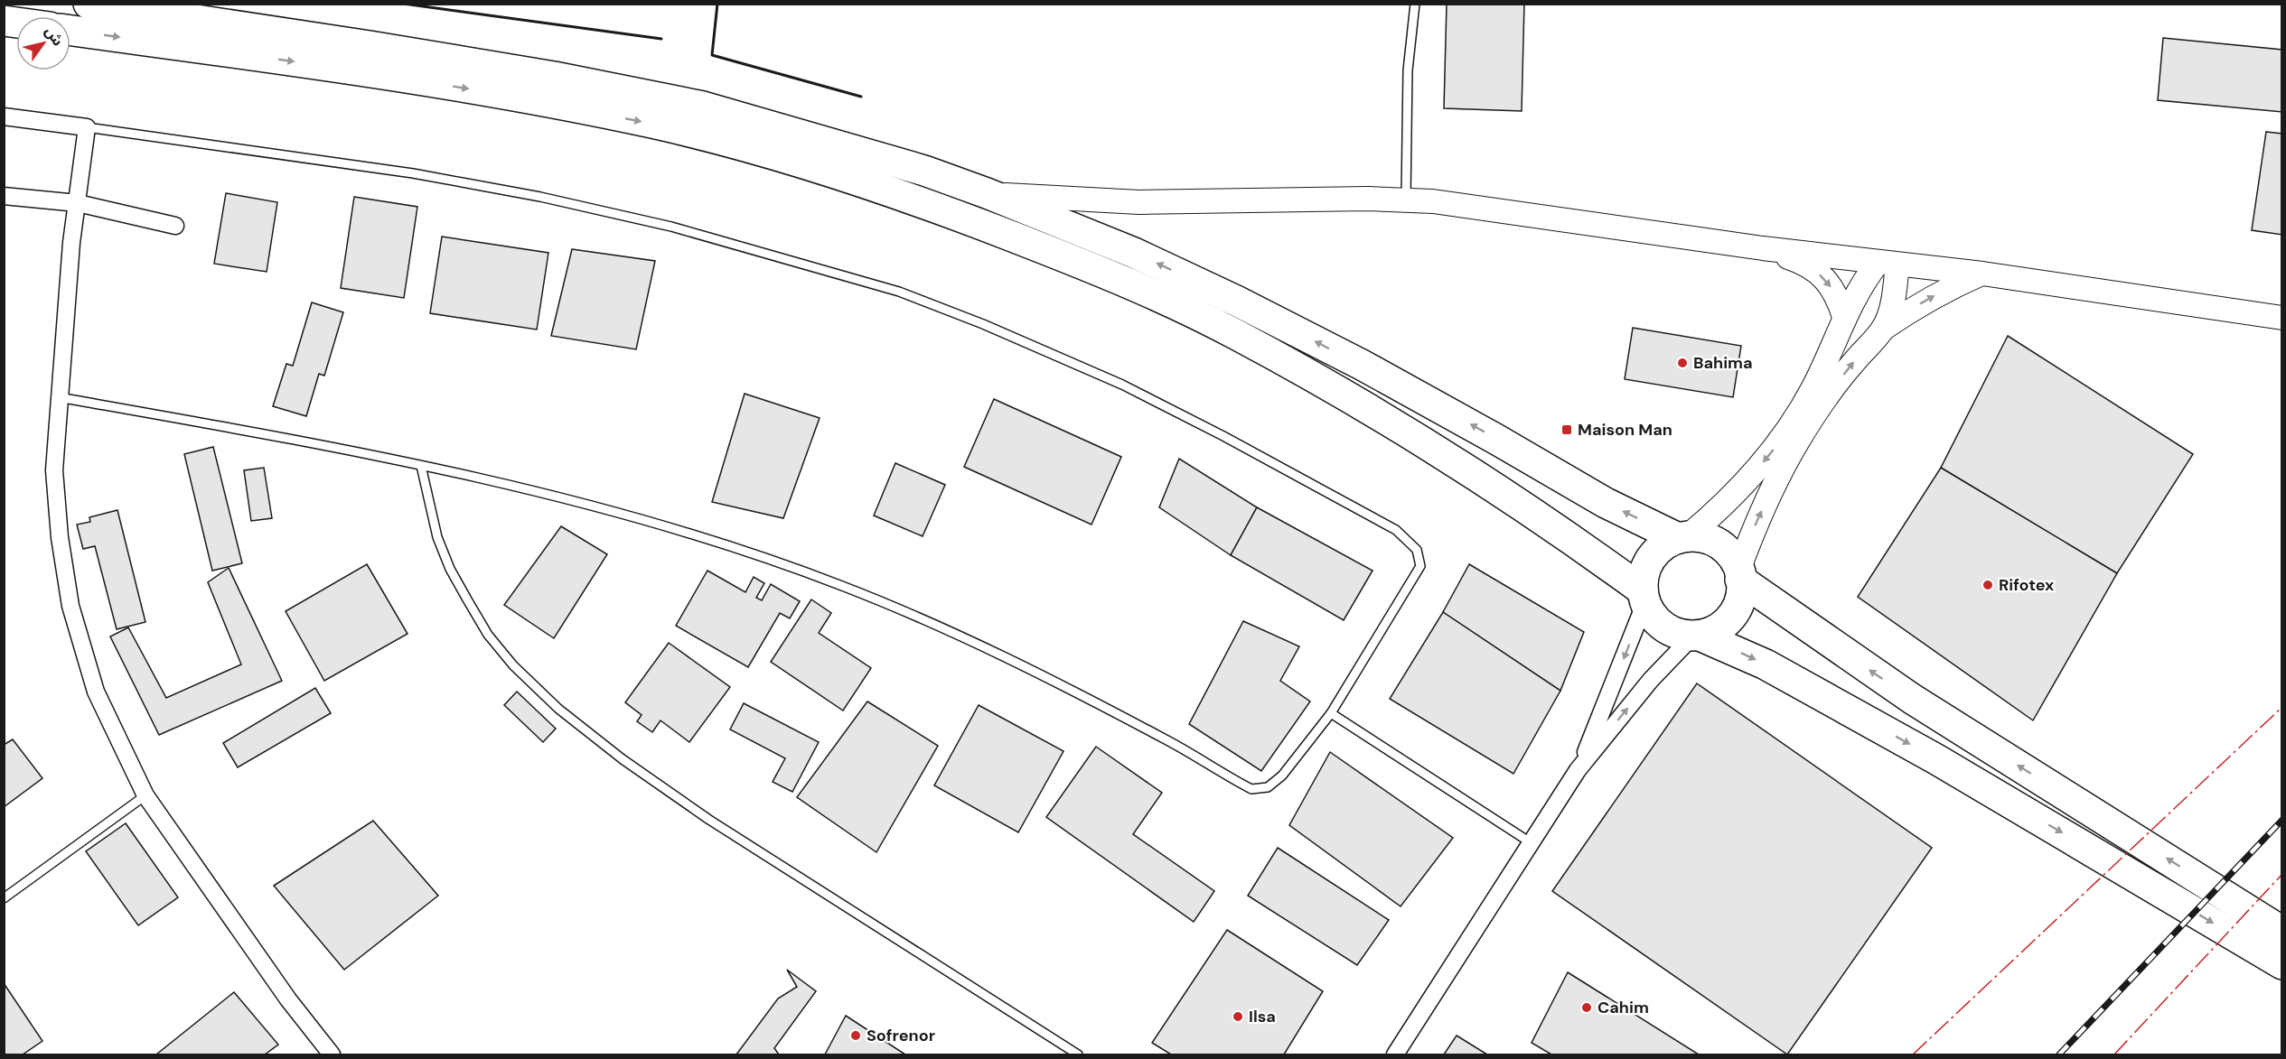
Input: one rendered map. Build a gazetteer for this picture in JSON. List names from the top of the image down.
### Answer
{
  "places": {
    "other": [
      "Bahima",
      "Rifotex",
      "Cahim",
      "Ilsa",
      "Sofrenor"
    ],
    "transit": ["Maison Man"]
  },
  "north": "top right"
}
